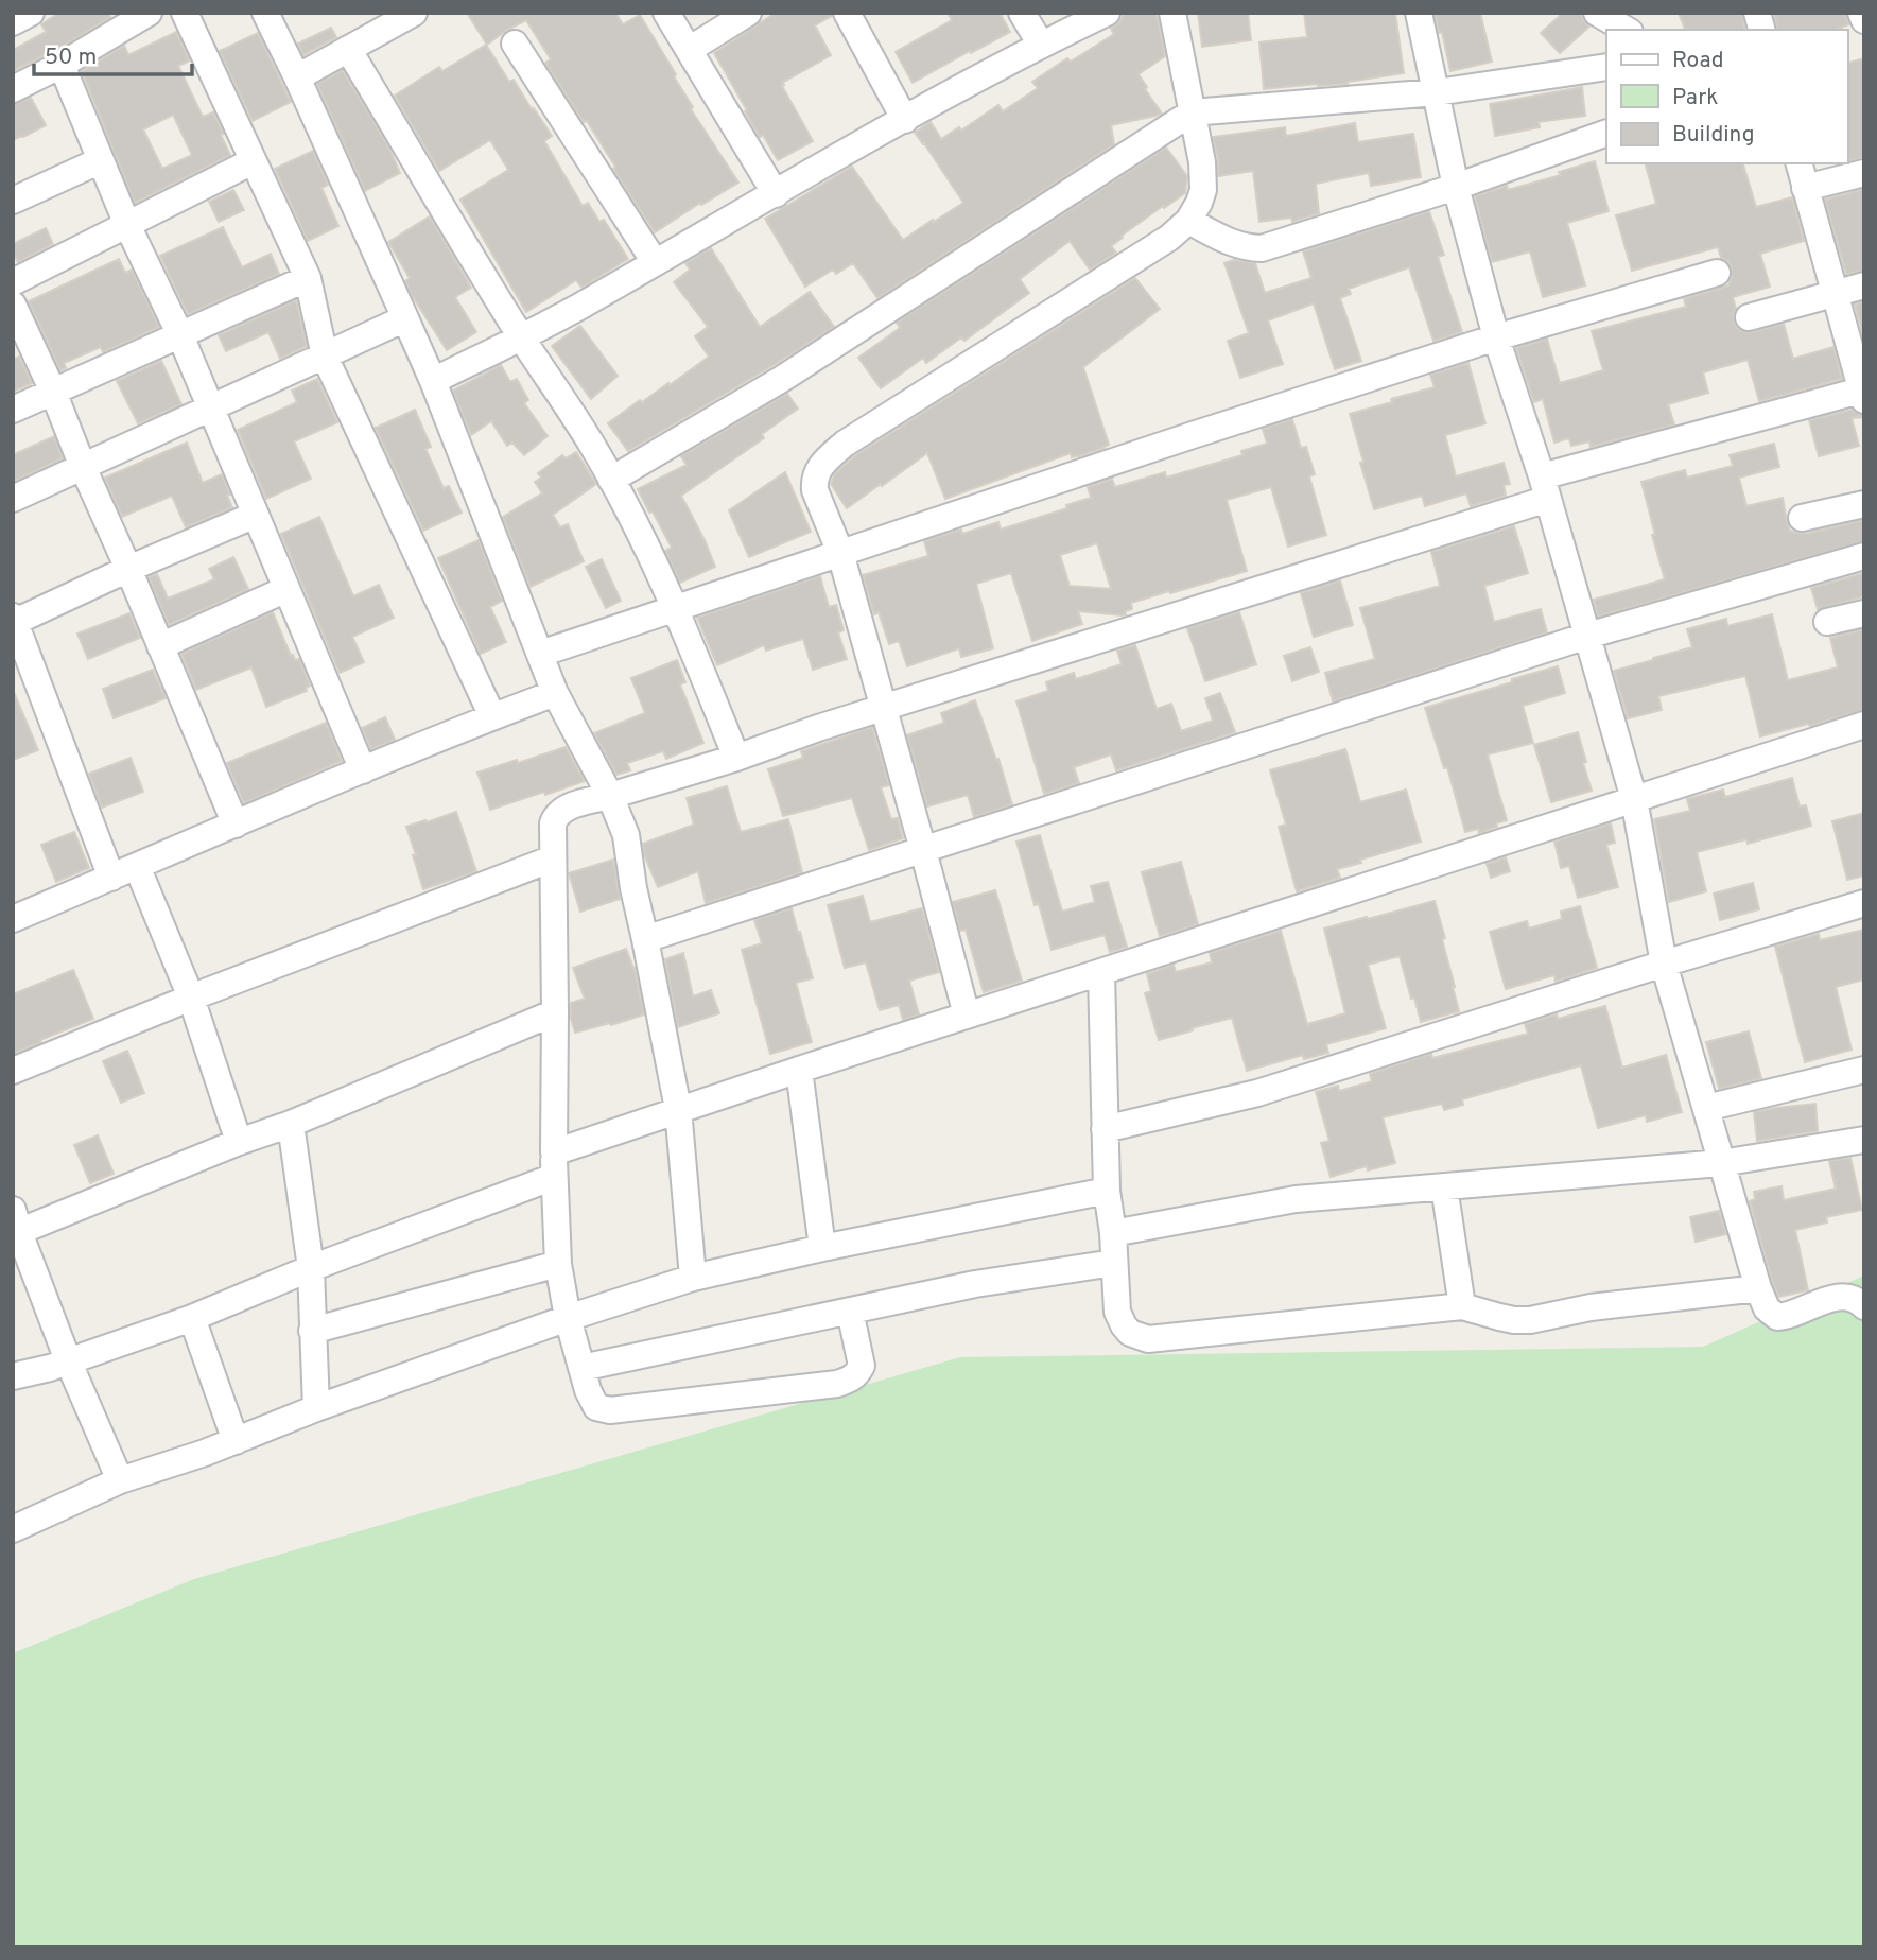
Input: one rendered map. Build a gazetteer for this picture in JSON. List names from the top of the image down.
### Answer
{
  "legend": ["Road", "Park", "Building"],
  "scale_bar": "50 m"
}
